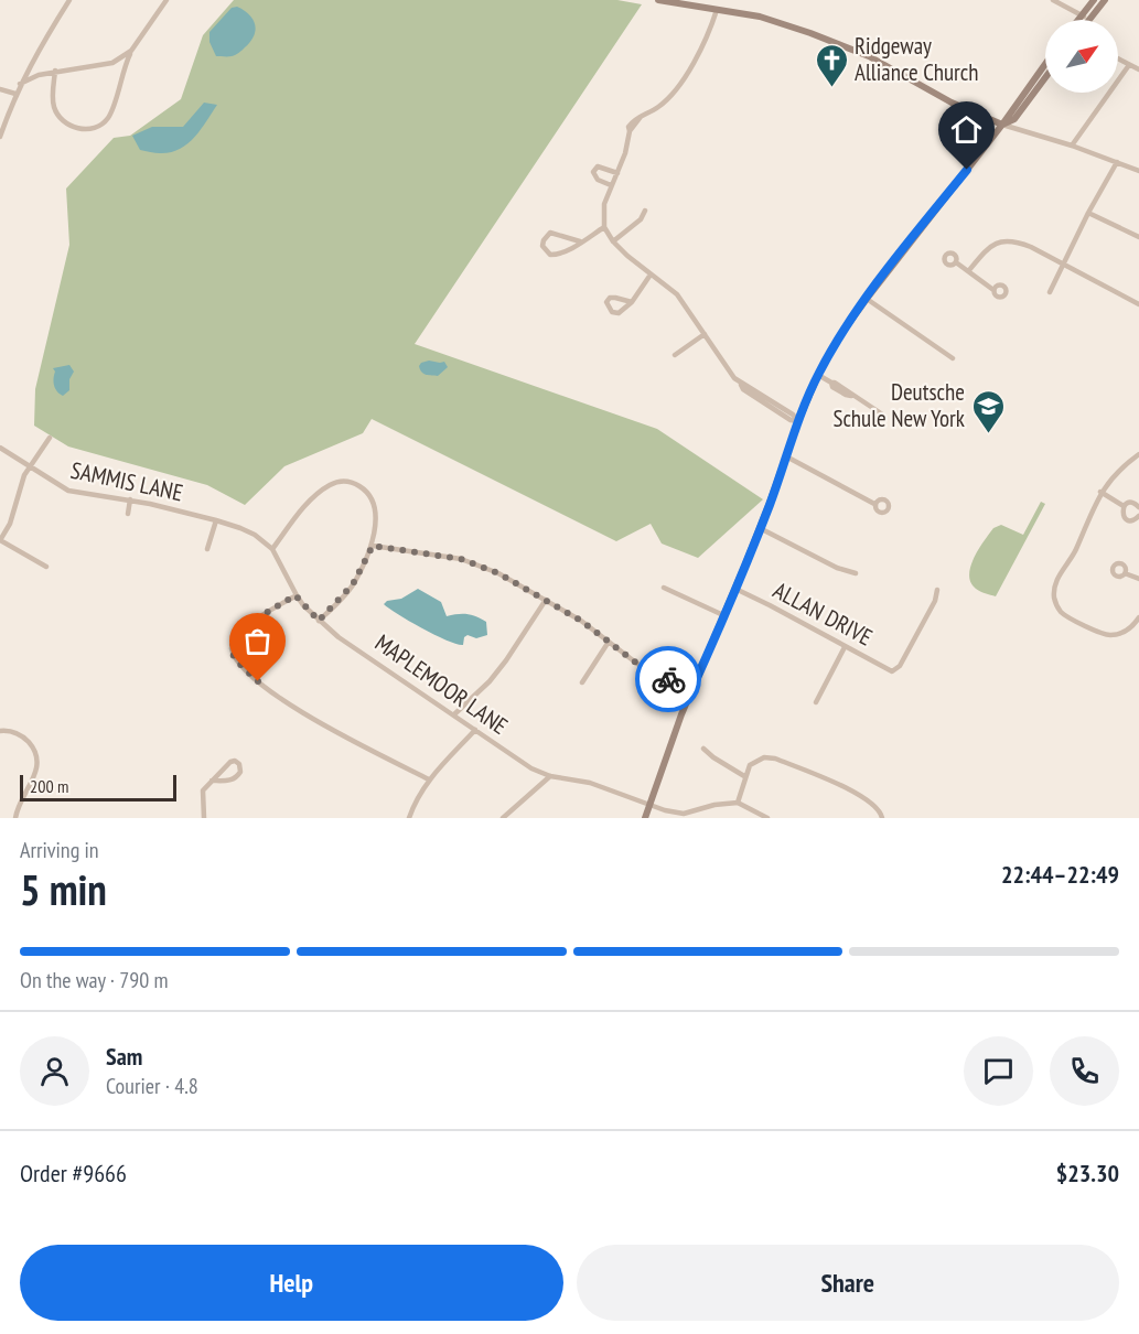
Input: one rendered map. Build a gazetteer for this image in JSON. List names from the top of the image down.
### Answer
{
  "streets": {
    "street": ["SAMMIS LANE", "ALLAN DRIVE", "MAPLEMOOR LANE"]
  },
  "crossings": [
    ["SAMMIS LANE", "MAPLEMOOR LANE"]
  ],
  "places": {
    "church": ["Ridgeway Alliance Church"],
    "school or university": ["Deutsche Schule New York"]
  },
  "scale_bar": "200 m",
  "north": "top right",
  "page": {
    "scale": "200 m",
    "heading": ["5 min", "Arriving in", "22:44–22:49"],
    "panel": [
      "Sam",
      "Courier · 4.8",
      "Order #9666",
      "$23.30"
    ],
    "bar": "On the way · 790 m",
    "buttons": ["Help", "Share"]
  }
}
